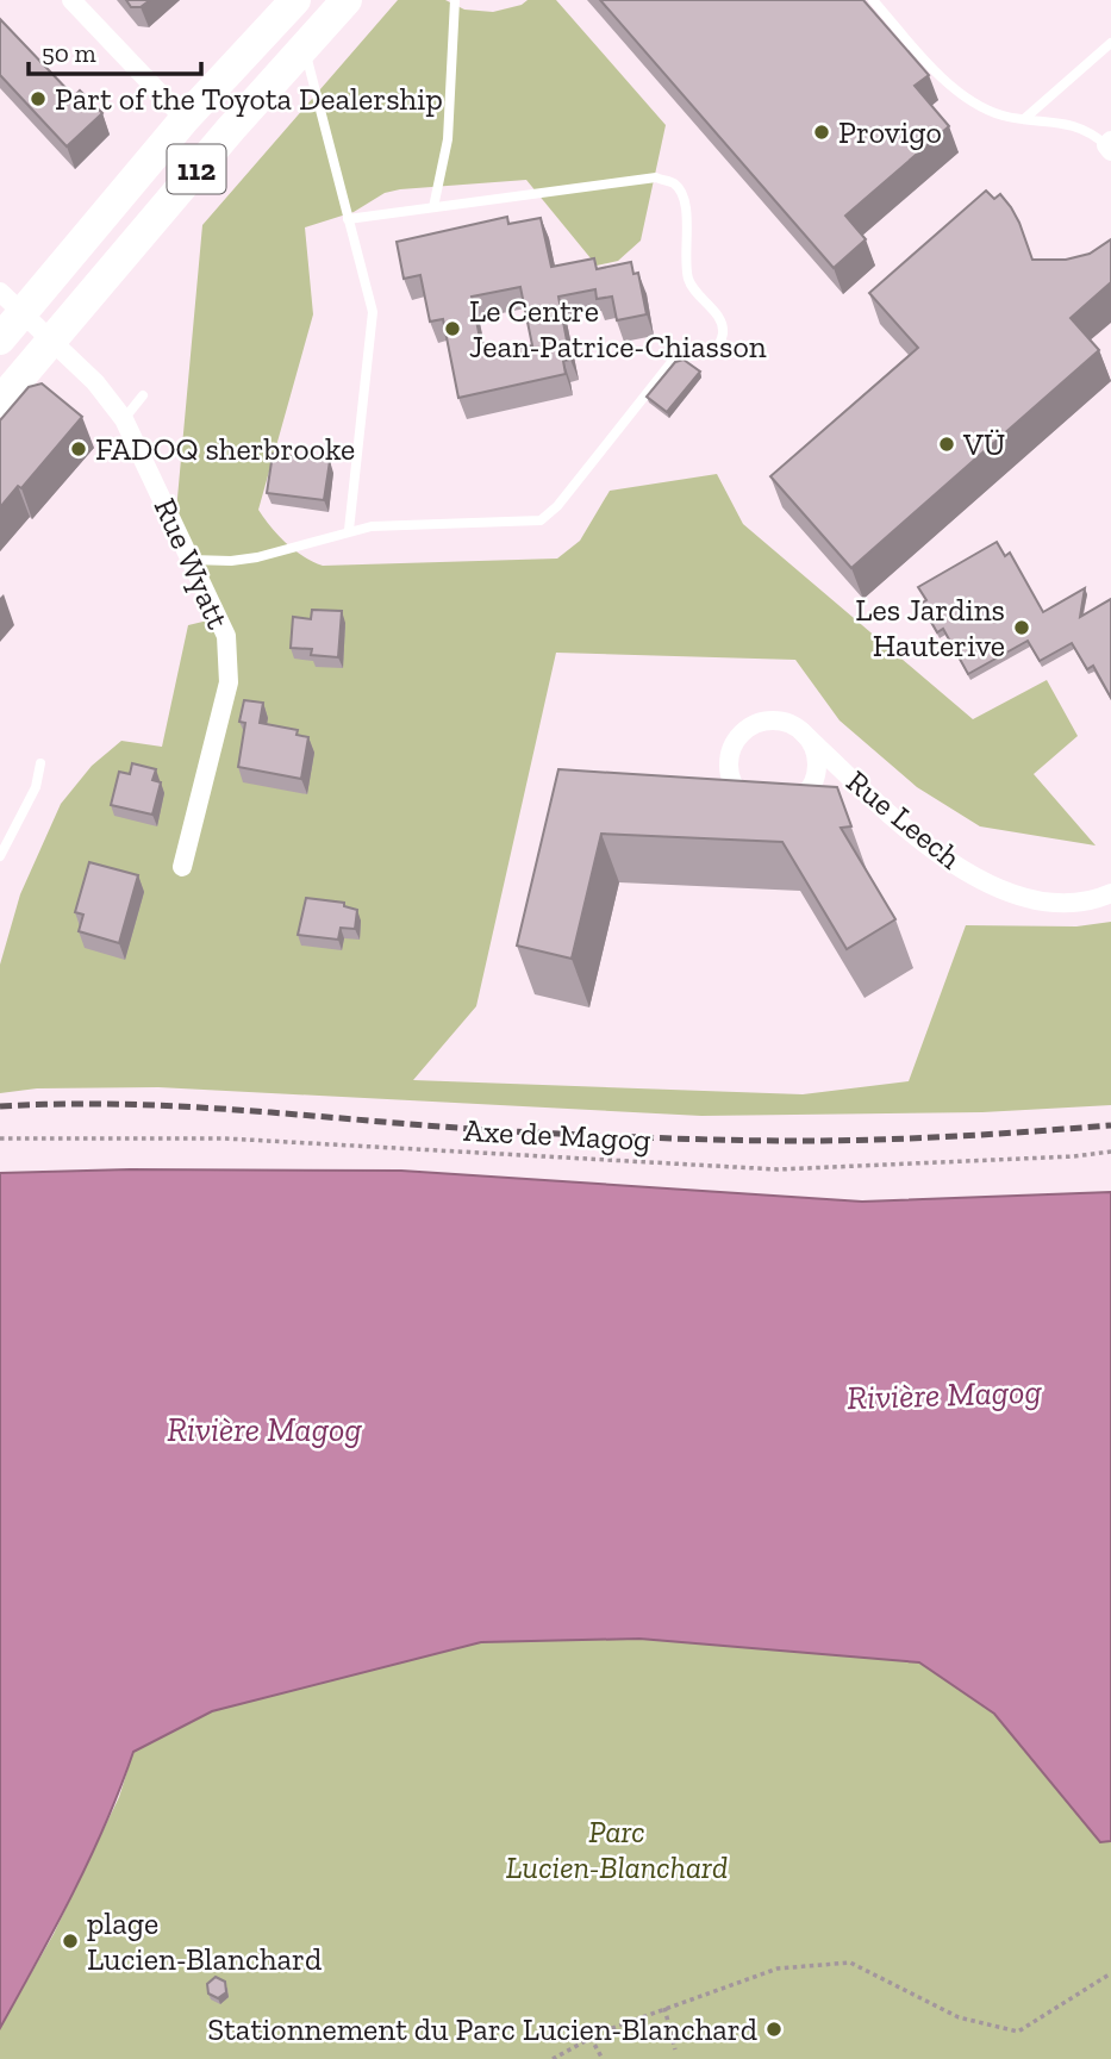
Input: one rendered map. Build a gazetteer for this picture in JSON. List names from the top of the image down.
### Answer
{
  "streets": {
    "main road": ["112"],
    "street": ["Rue Wyatt", "Rue Leech"],
    "path": ["Axe de Magog"]
  },
  "crossings": [
    ["112", "Rue Wyatt"]
  ],
  "water": ["Rivière Magog"],
  "parks": ["Parc Lucien-Blanchard"],
  "places": [
    "Part of the Toyota Dealership",
    "Provigo",
    "Le Centre Jean-Patrice-Chiasson",
    "VÜ",
    "FADOQ sherbrooke",
    "Les Jardins Hauterive",
    "plage Lucien-Blanchard",
    "Stationnement du Parc Lucien-Blanchard"
  ],
  "scale_bar": "50 m"
}
